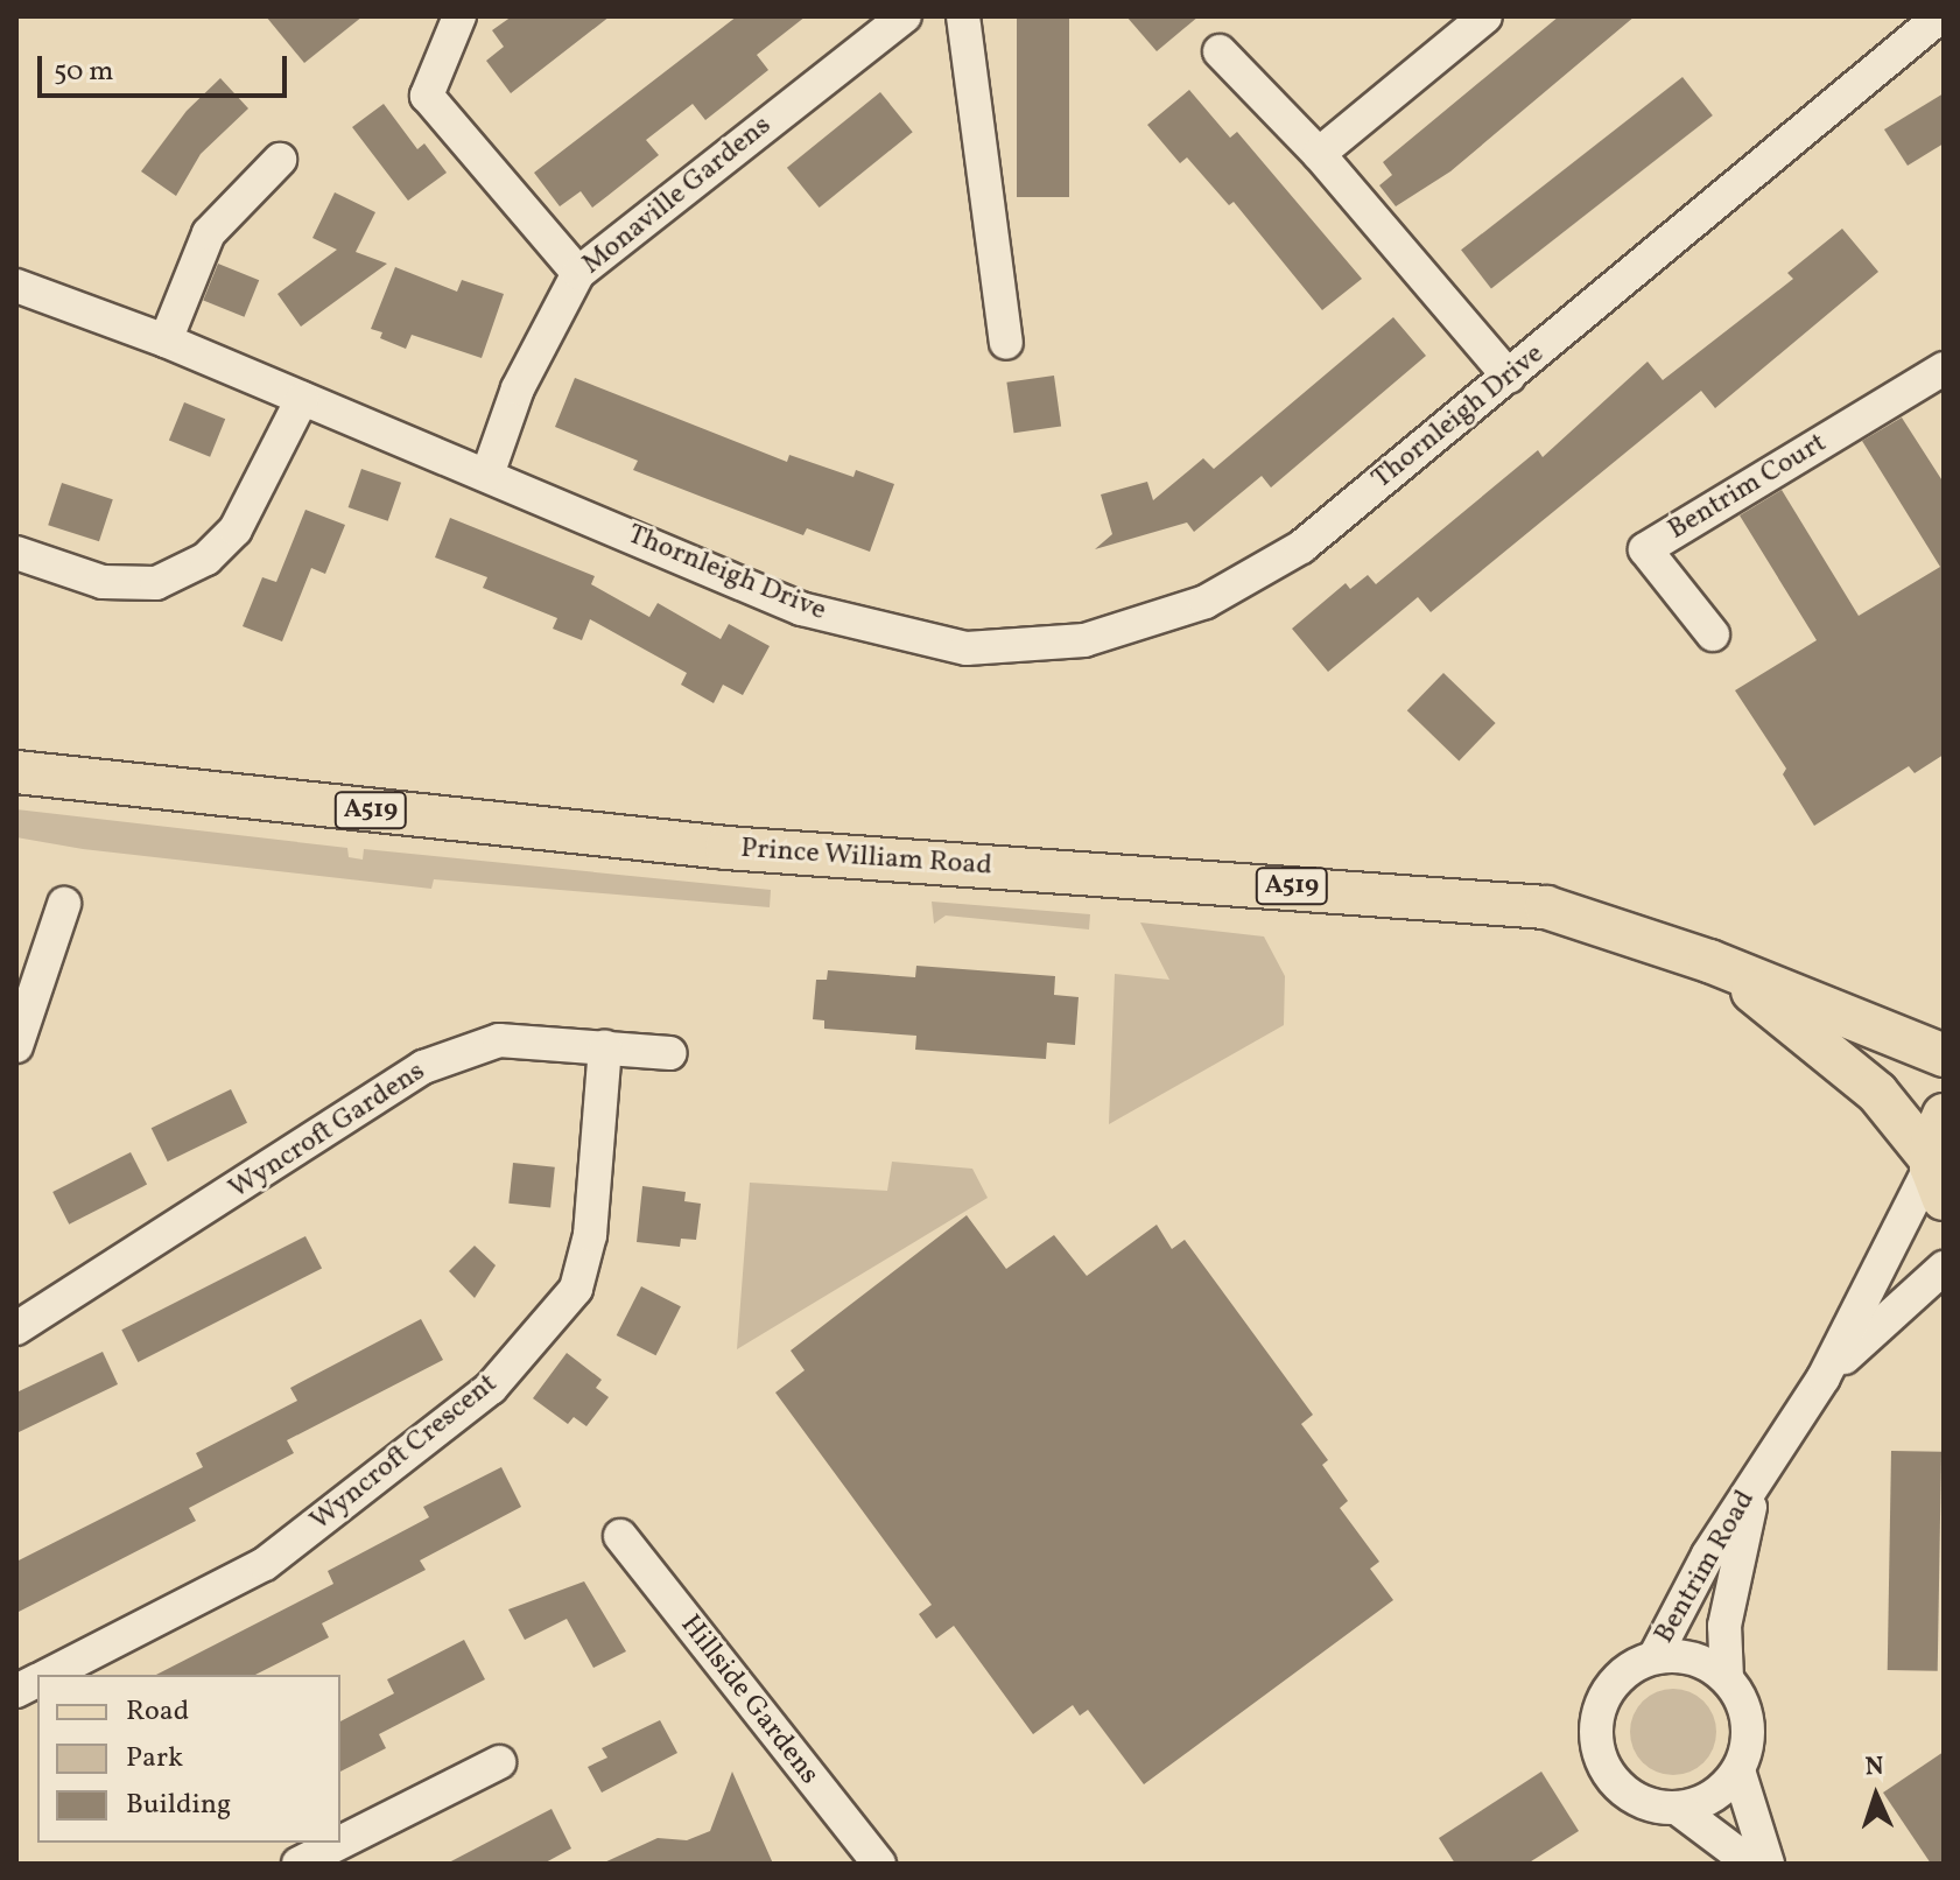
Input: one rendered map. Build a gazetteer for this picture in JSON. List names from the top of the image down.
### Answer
{
  "streets": {
    "main road": ["A519", "Prince William Road"],
    "street": [
      "Monaville Gardens",
      "Thornleigh Drive",
      "Bentrim Court",
      "Wyncroft Gardens",
      "Wyncroft Crescent",
      "Bentrim Road",
      "Hillside Gardens"
    ]
  },
  "crossings": [
    ["Monaville Gardens", "Thornleigh Drive"],
    ["Prince William Road", "Bentrim Road"],
    ["Wyncroft Gardens", "Wyncroft Crescent"]
  ],
  "legend": ["Road", "Park", "Building"],
  "scale_bar": "50 m",
  "north": "top"
}
